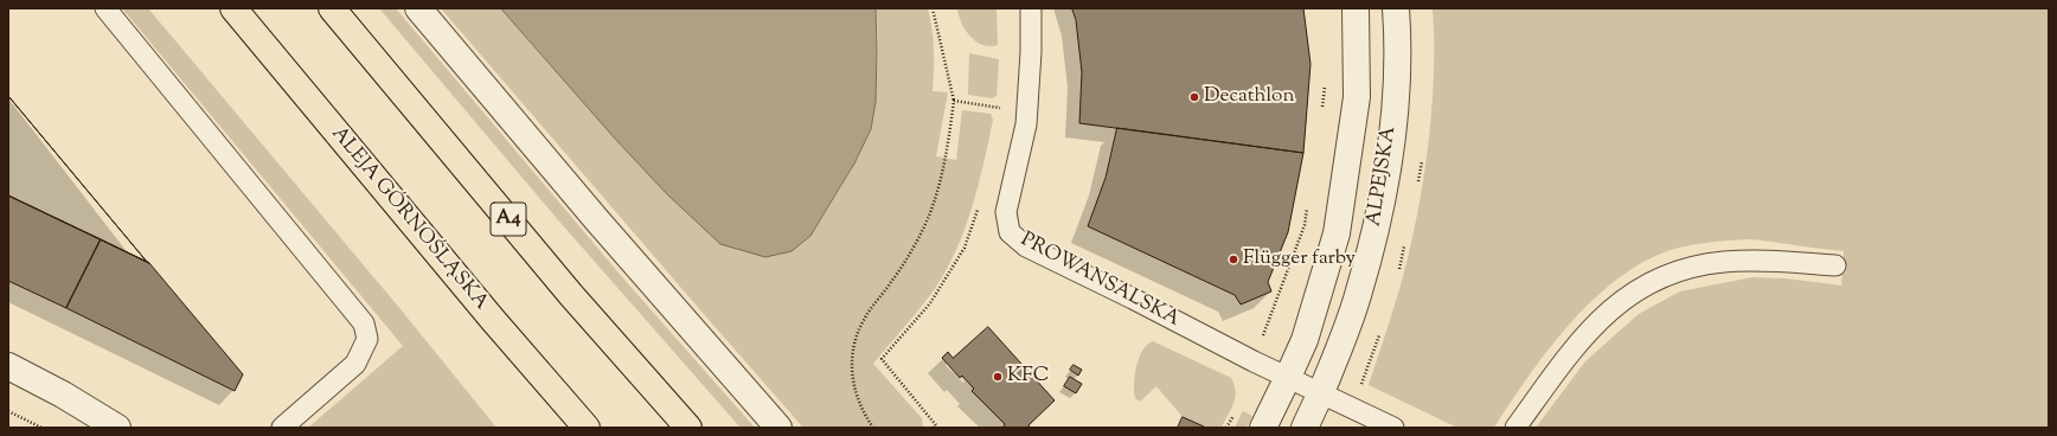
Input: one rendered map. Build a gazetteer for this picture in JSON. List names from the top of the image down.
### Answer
{
  "streets": {
    "highway": ["ALEJA GÓRNOŚLĄSKA", "A4"],
    "street": ["ALPEJSKA"],
    "lane": ["PROWANSALSKA"]
  },
  "crossings": [
    ["ALPEJSKA", "PROWANSALSKA"]
  ],
  "places": ["Decathlon", "Flügger farby", "KFC"]
}
